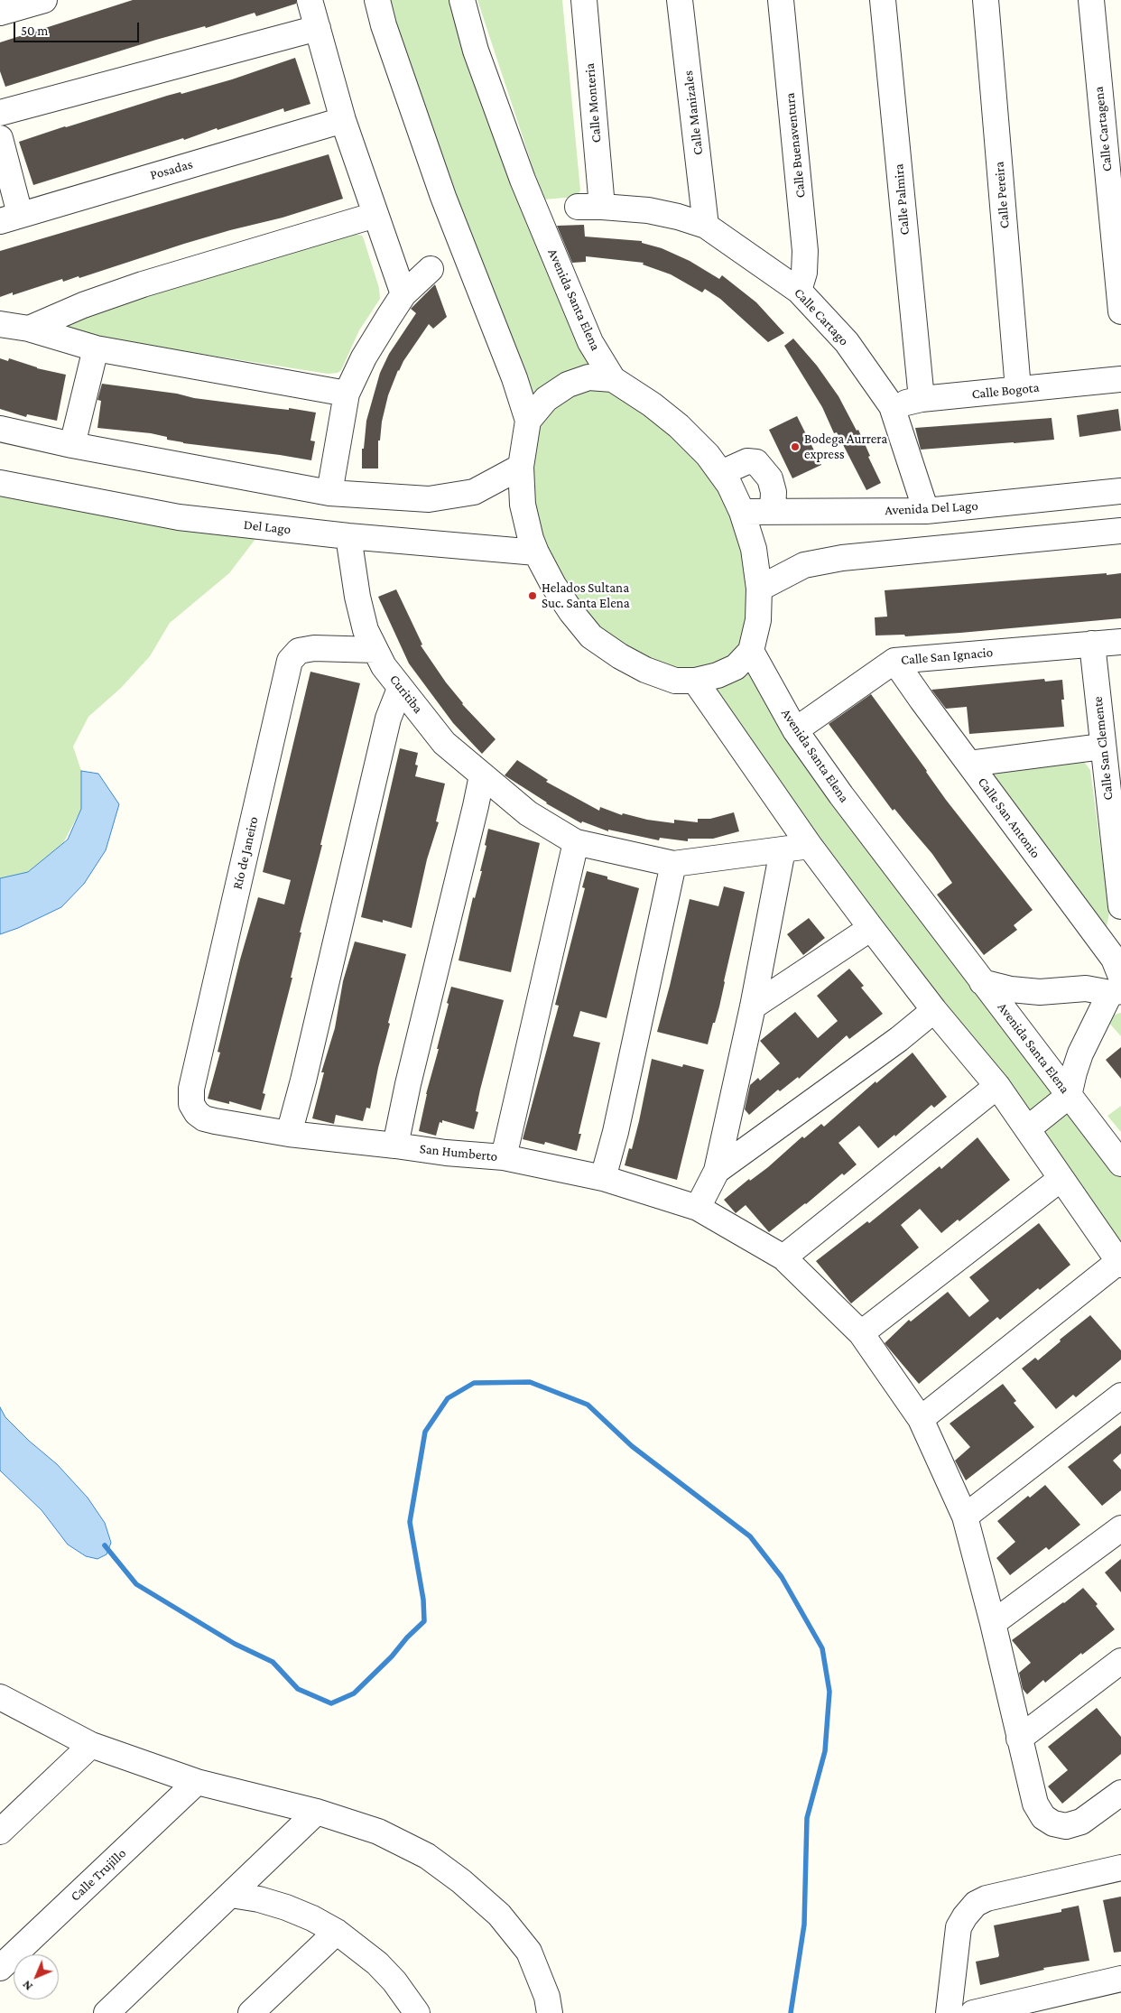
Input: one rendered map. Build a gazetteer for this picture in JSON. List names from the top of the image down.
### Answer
{
  "streets": {
    "street": [
      "Calle Monteria",
      "Calle Manizales",
      "Calle Cartagena",
      "Calle Buenaventura",
      "Posadas",
      "Calle Pereira",
      "Calle Palmira",
      "Avenida Santa Elena",
      "Calle Cartago",
      "Calle Bogota",
      "Avenida Del Lago",
      "Del Lago",
      "Calle San Ignacio",
      "Curitiba",
      "Calle San Clemente",
      "Calle San Antonio",
      "Río de Janeiro",
      "San Humberto",
      "Calle Trujillo"
    ]
  },
  "crossings": [
    ["Calle Monteria", "Calle Cartago"],
    ["Calle Manizales", "Calle Cartago"],
    ["Calle Buenaventura", "Calle Cartago"],
    ["Calle Pereira", "Calle Bogota"],
    ["Calle Palmira", "Calle Bogota"],
    ["Avenida Santa Elena", "Avenida Del Lago"],
    ["Avenida Santa Elena", "Calle San Ignacio"],
    ["Calle Cartago", "Calle Bogota"],
    ["Calle Cartago", "Avenida Del Lago"],
    ["Del Lago", "Curitiba"],
    ["Calle San Ignacio", "Calle San Clemente"],
    ["Calle San Ignacio", "Calle San Antonio"],
    ["Curitiba", "Río de Janeiro"],
    ["Río de Janeiro", "San Humberto"]
  ],
  "places": ["Bodega Aurrera express", "Helados Sultana Suc. Santa Elena"],
  "scale_bar": "50 m",
  "north": "bottom left"
}
